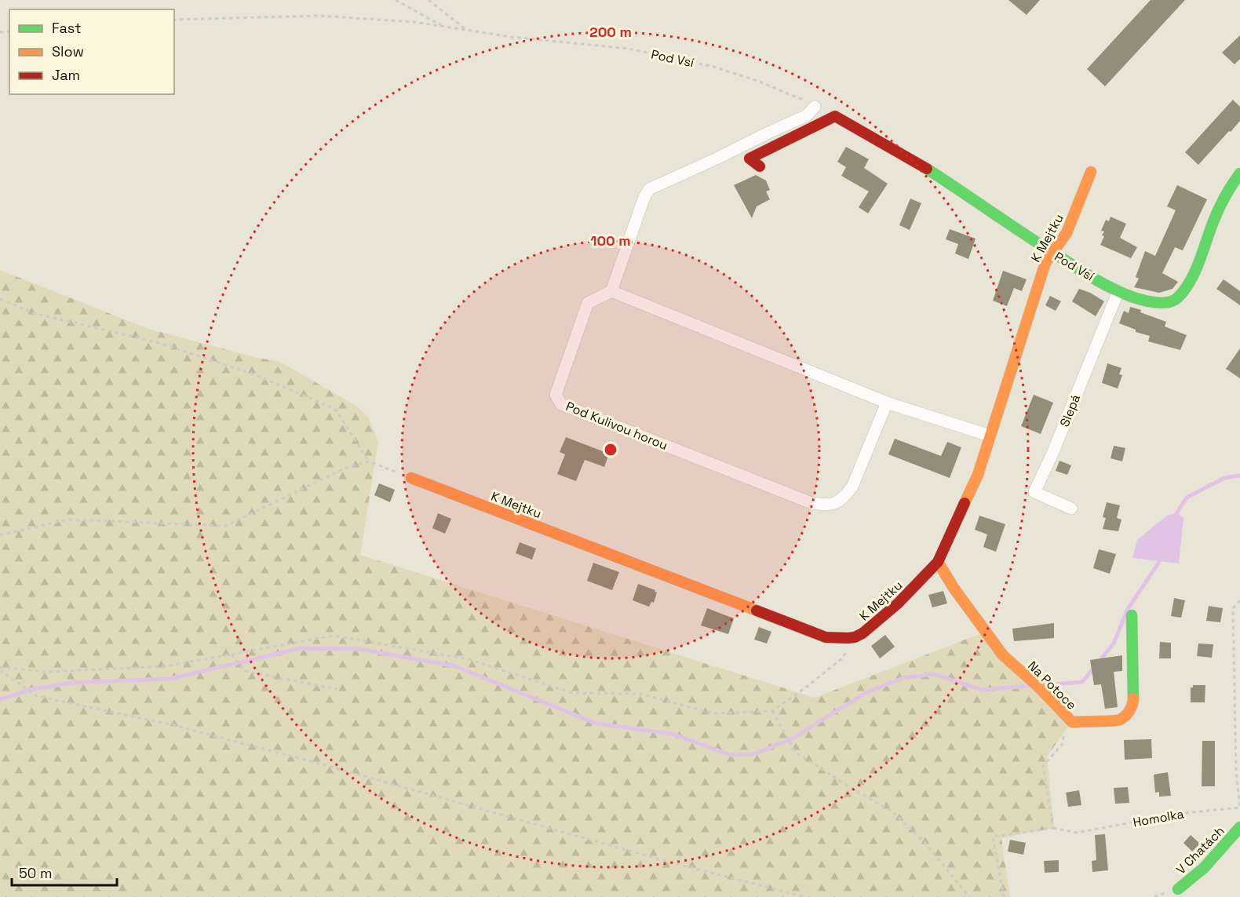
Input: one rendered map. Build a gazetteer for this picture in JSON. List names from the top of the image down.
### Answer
{
  "streets": {
    "street": [
      "Pod Vsí",
      "K Mejtku",
      "Slepá",
      "Pod Kulivou horou",
      "Na Potoce",
      "V Chatách"
    ],
    "path": ["Homolka"]
  },
  "crossings": [
    ["Pod Vsí", "K Mejtku"],
    ["Pod Vsí", "Slepá"],
    ["K Mejtku", "Na Potoce"]
  ],
  "legend": ["Fast", "Slow", "Jam"],
  "scale_bar": "50 m",
  "rings": ["200 m", "100 m"]
}
